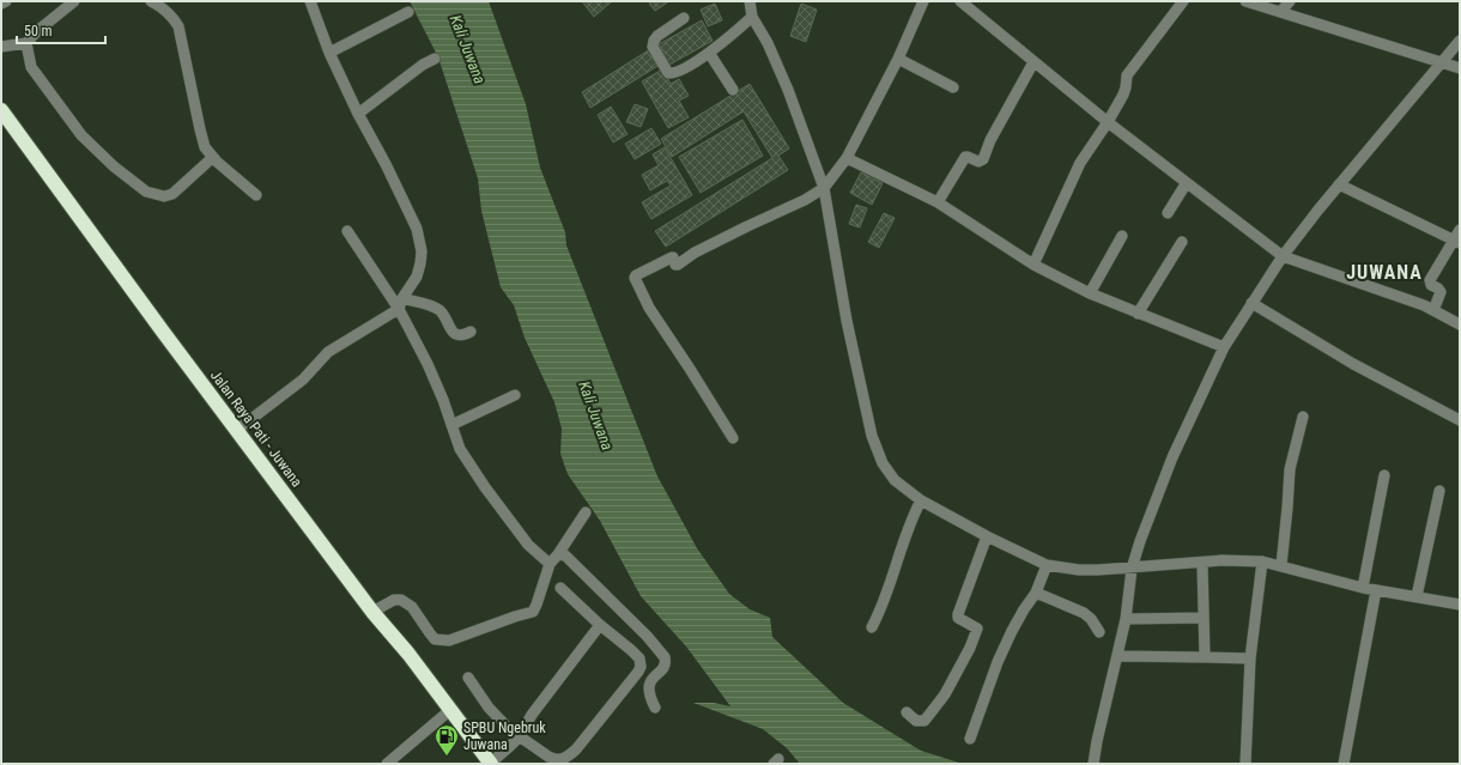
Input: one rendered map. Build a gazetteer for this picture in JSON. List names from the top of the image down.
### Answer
{
  "streets": {
    "highway": ["Jalan Raya Pati - Juwana"]
  },
  "districts": ["JUWANA"],
  "water": ["Kali Juwana"],
  "places": {
    "fuel station": ["SPBU Ngebruk Juwana"]
  },
  "scale_bar": "50 m"
}
